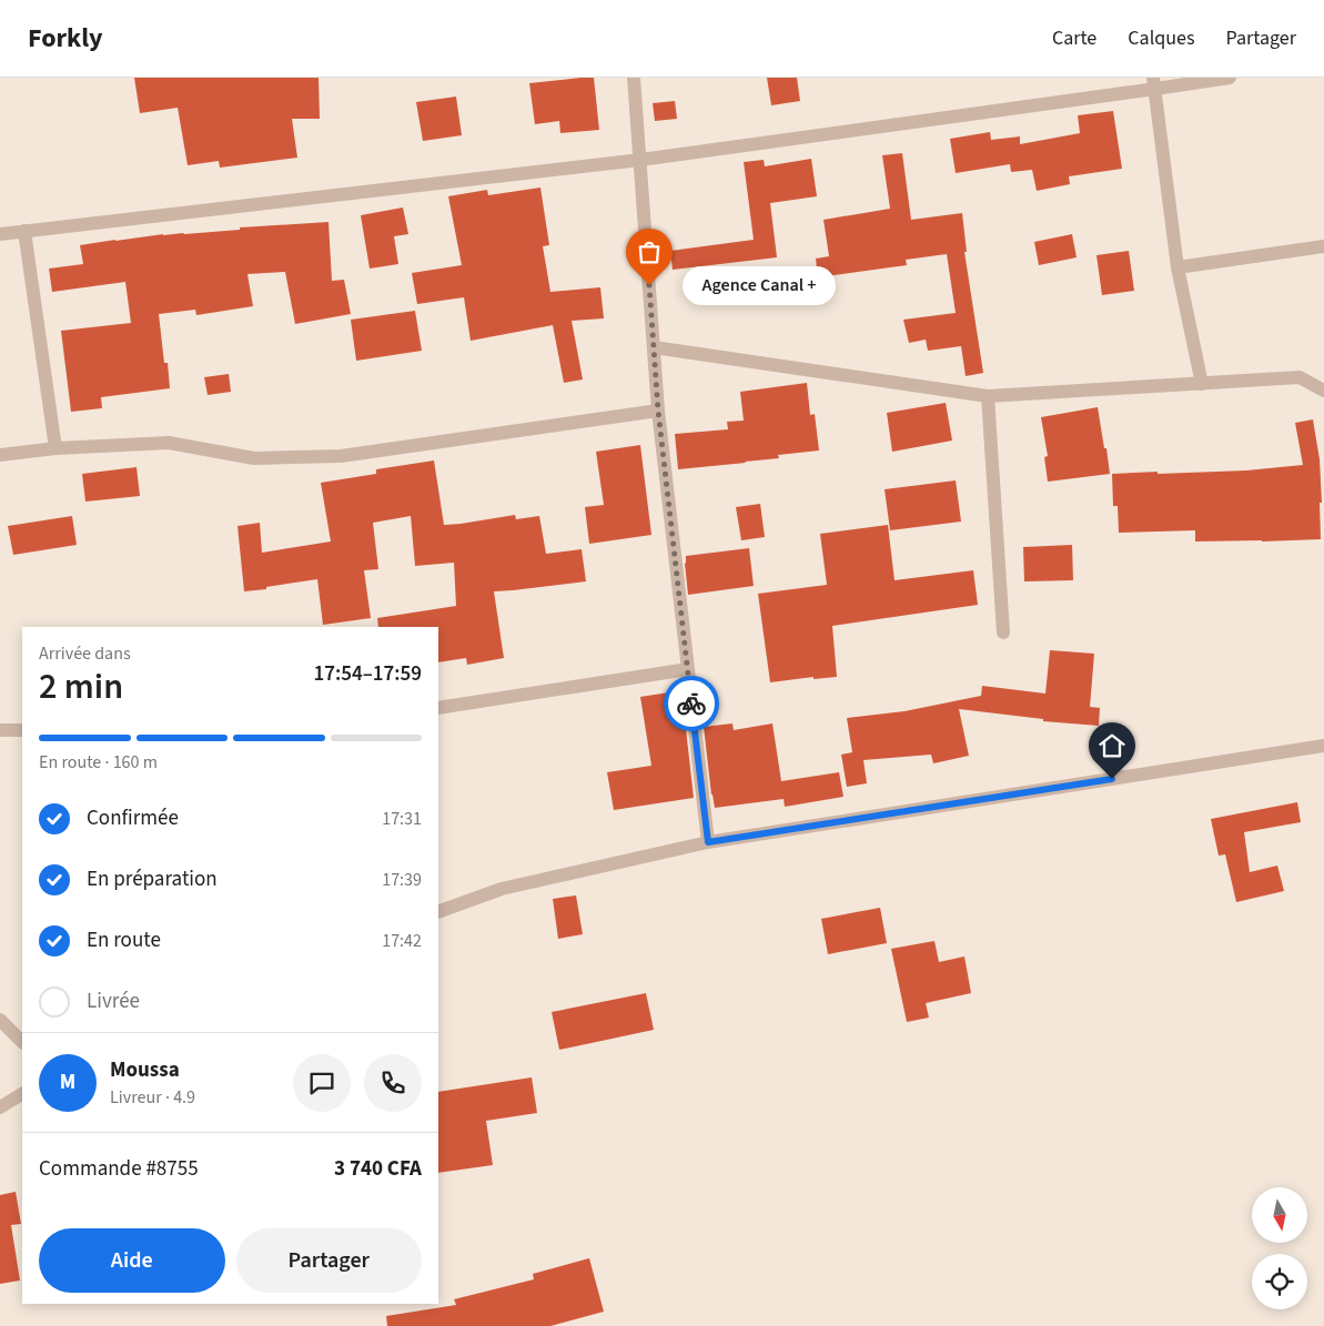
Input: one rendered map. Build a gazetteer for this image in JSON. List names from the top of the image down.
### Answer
{
  "places": ["Agence Canal +"],
  "north": "bottom",
  "page": {
    "header": "Forkly",
    "nav": ["Carte", "Calques", "Partager"],
    "bubble": "Agence Canal +",
    "heading": ["2 min", "Arrivée dans", "17:54–17:59"],
    "panel": [
      "Moussa",
      "Livreur · 4.9",
      "Commande #8755",
      "3 740 CFA"
    ],
    "bar": "En route · 160 m",
    "list": [
      ["Confirmée", "17:31"],
      ["En préparation", "17:39"],
      ["En route", "17:42"],
      "Livrée"
    ],
    "round": "M",
    "buttons": ["Aide", "Partager"]
  }
}
